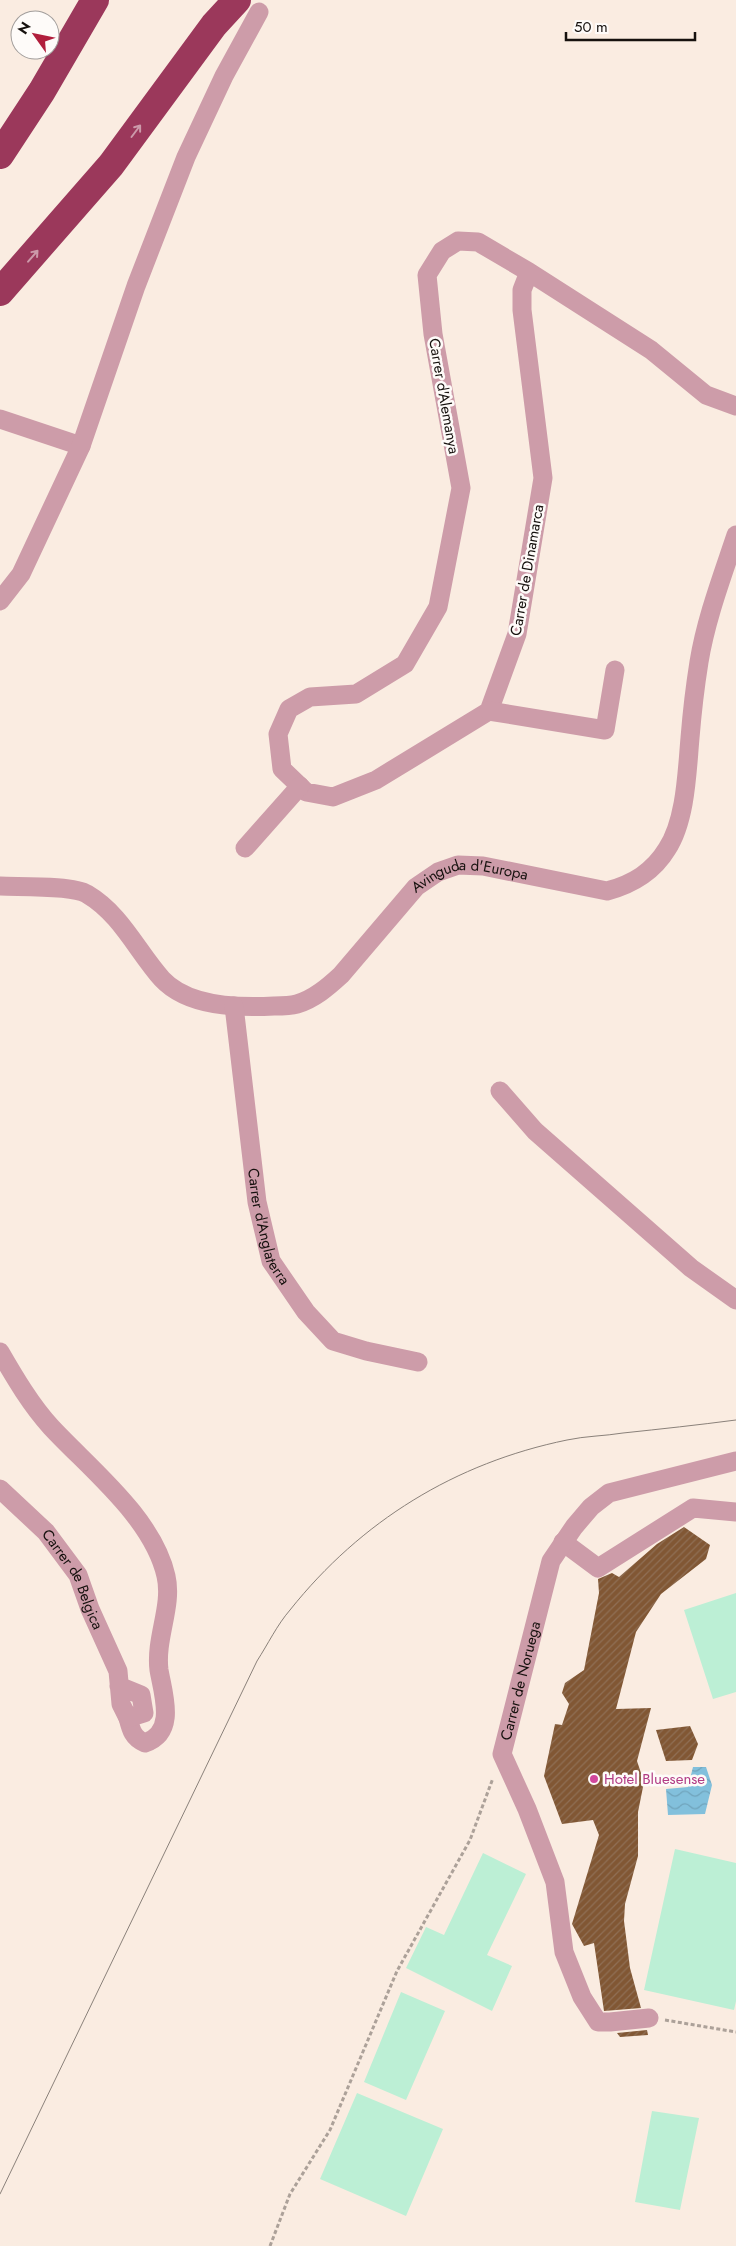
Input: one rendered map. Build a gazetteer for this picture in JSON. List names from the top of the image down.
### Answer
{
  "streets": {
    "street": [
      "Carrer d'Alemanya",
      "Carrer de Dinamarca",
      "Avinguda d'Europa",
      "Carrer d'Anglaterra",
      "Carrer de Belgica",
      "Carrer de Noruega"
    ]
  },
  "crossings": [
    ["Carrer d'Alemanya", "Carrer de Dinamarca"],
    ["Avinguda d'Europa", "Carrer d'Anglaterra"]
  ],
  "places": ["Hotel Bluesense"],
  "scale_bar": "50 m",
  "north": "top left"
}
